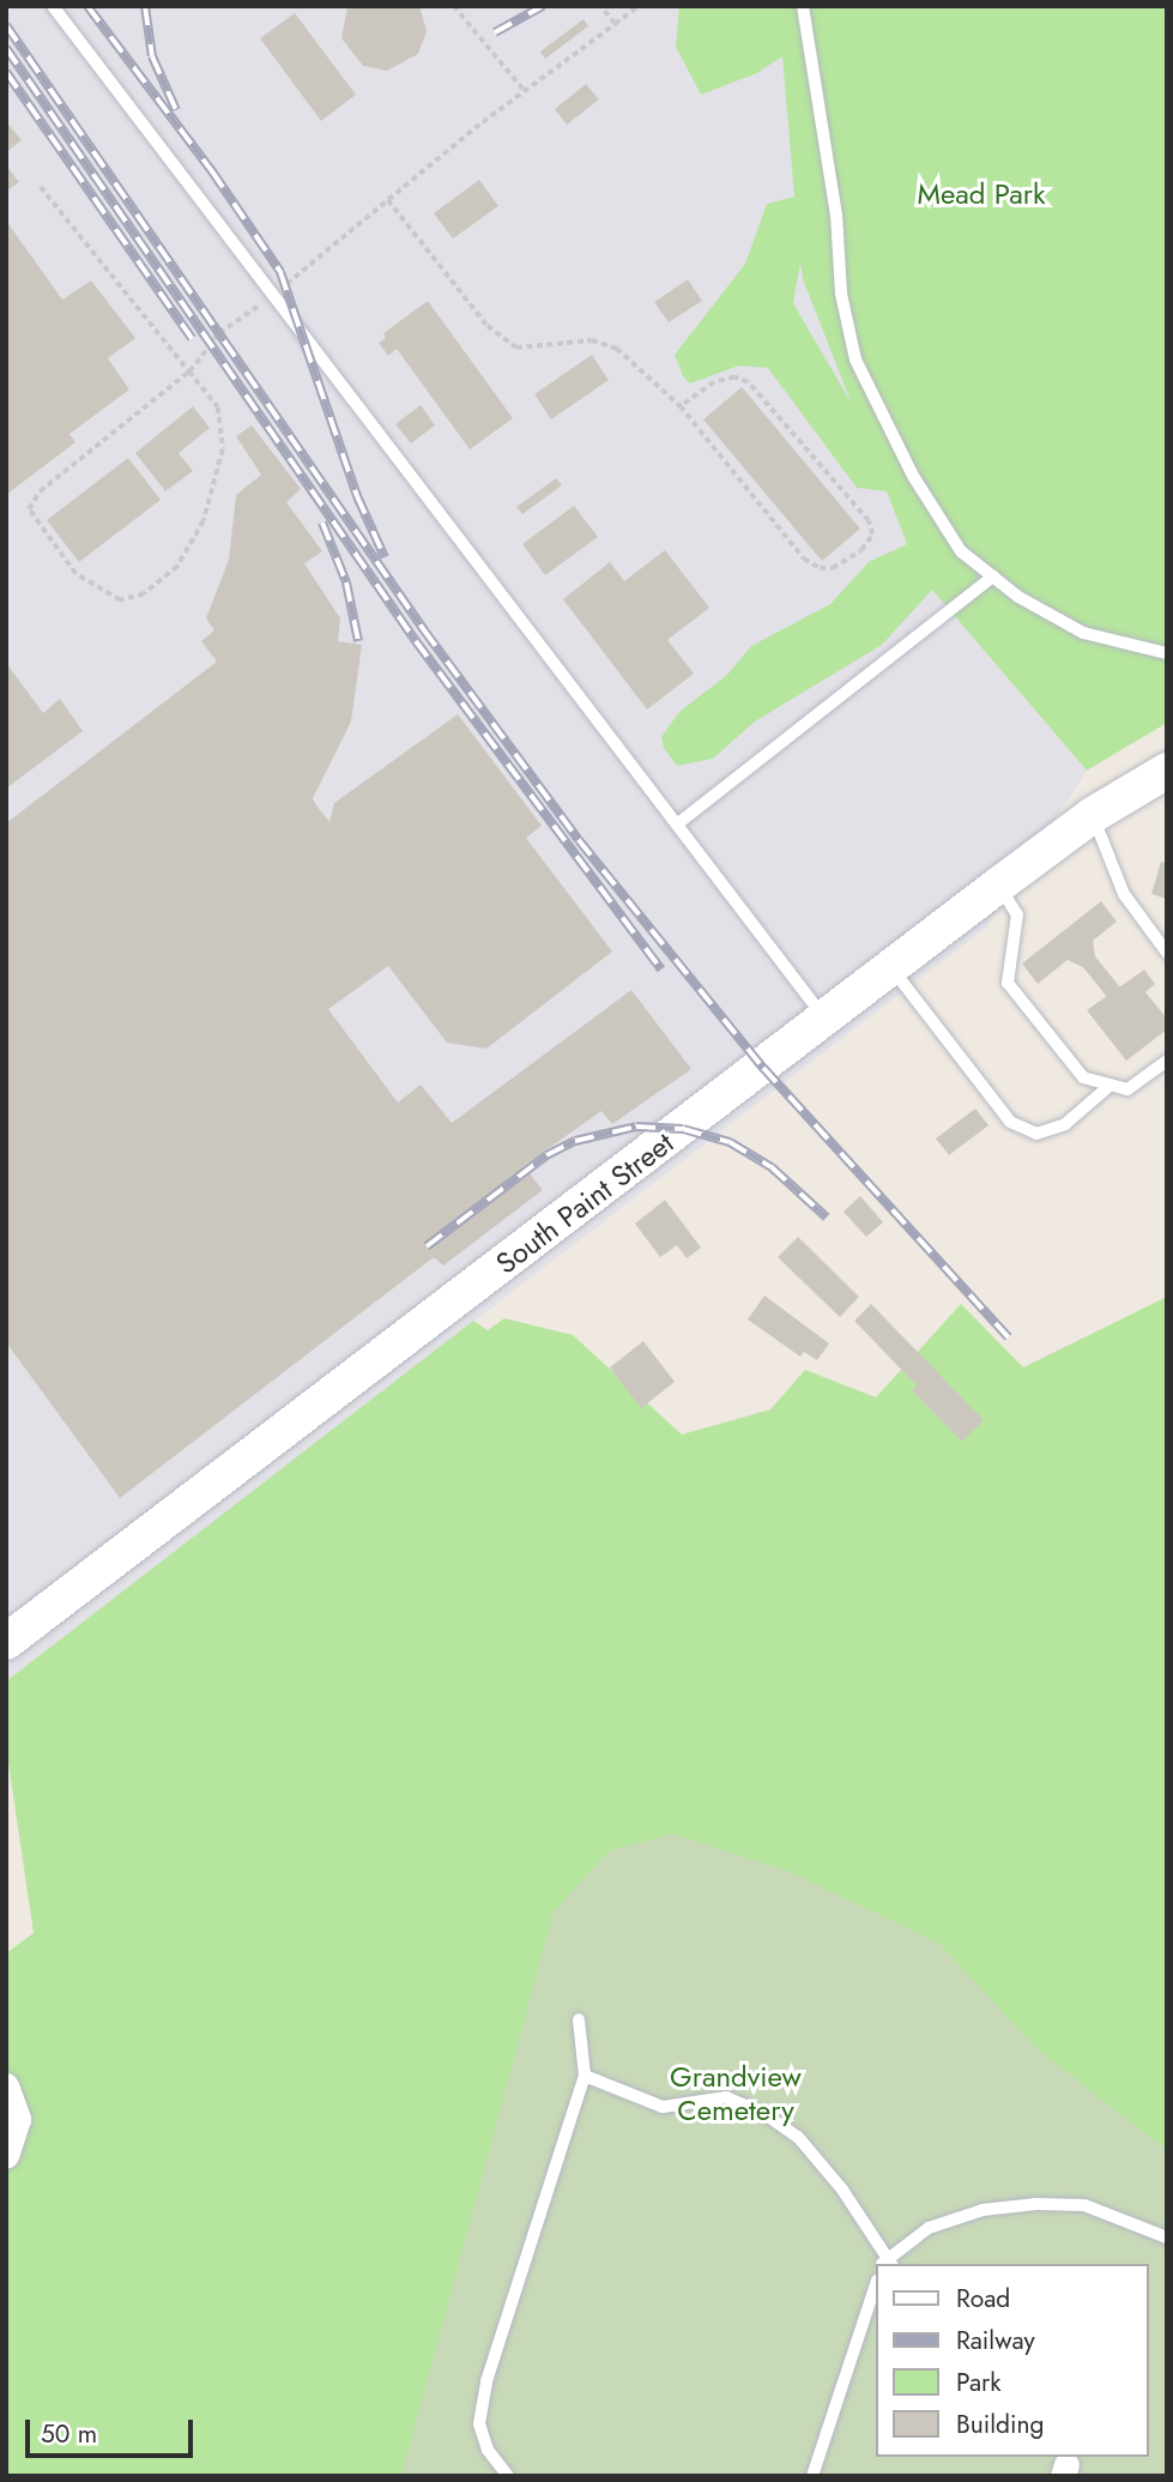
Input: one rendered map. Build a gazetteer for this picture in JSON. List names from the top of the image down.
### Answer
{
  "streets": {
    "main road": ["South Paint Street"]
  },
  "parks": ["Mead Park", "Grandview Cemetery"],
  "legend": [
    "Road",
    "Railway",
    "Park",
    "Building"
  ],
  "scale_bar": "50 m"
}
